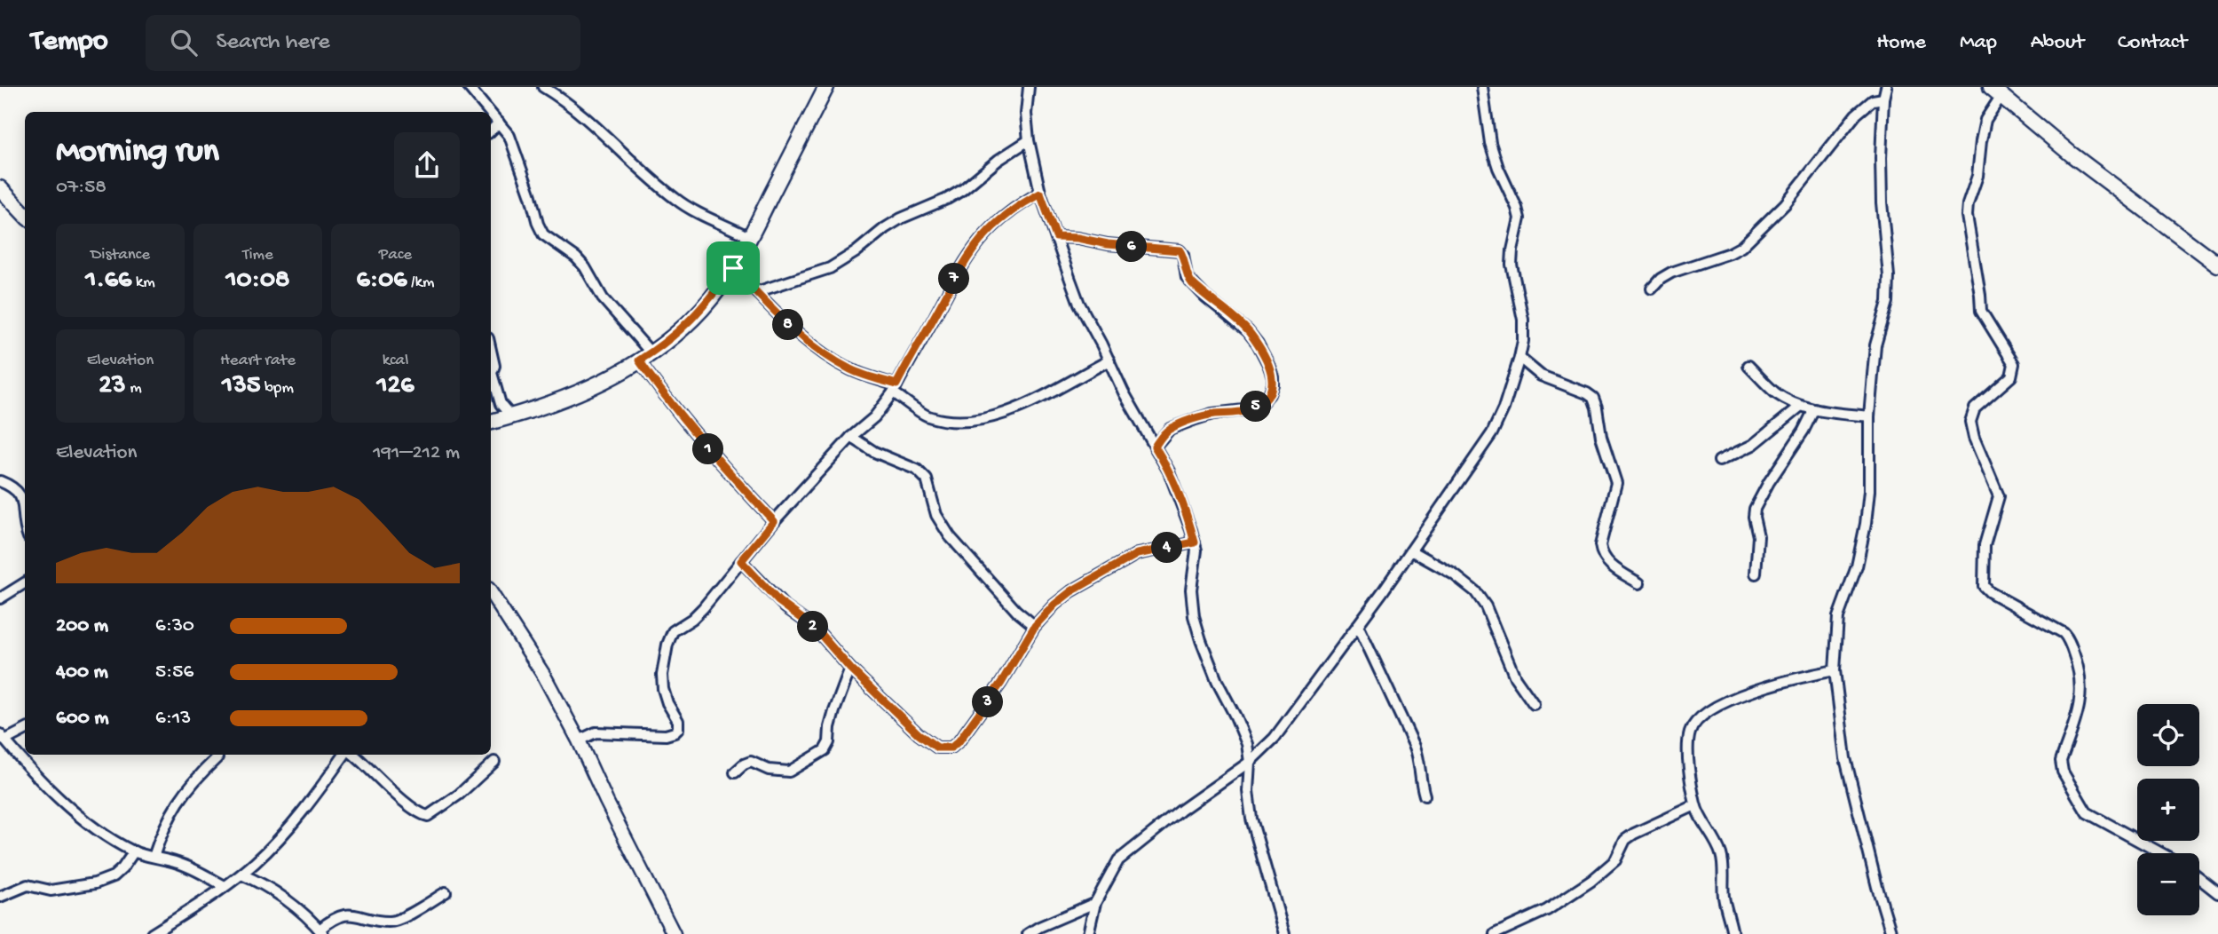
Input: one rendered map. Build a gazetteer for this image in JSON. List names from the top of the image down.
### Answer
{
  "page": {
    "header": "Tempo",
    "search": "Search here",
    "nav": [
      "Home",
      "Map",
      "About",
      "Contact"
    ],
    "heading": ["Morning run", "07:58"],
    "stats": [
      ["Distance", "1.66 km"],
      ["Time", "10:08"],
      ["Pace", "6:06 /km"],
      ["Elevation", "23 m"],
      ["Heart rate", "135 bpm"],
      ["kcal", "126"]
    ],
    "pins": [
      "6",
      "7",
      "8",
      "5",
      "1",
      "4",
      "2",
      "3"
    ],
    "chart": ["Elevation", "191–212 m"],
    "list": [
      {
        "name": "200 m",
        "note": "6:30"
      },
      {
        "name": "400 m",
        "note": "5:56"
      },
      {
        "name": "600 m",
        "note": "6:13"
      }
    ],
    "map_buttons": ["+", "−"]
  }
}
